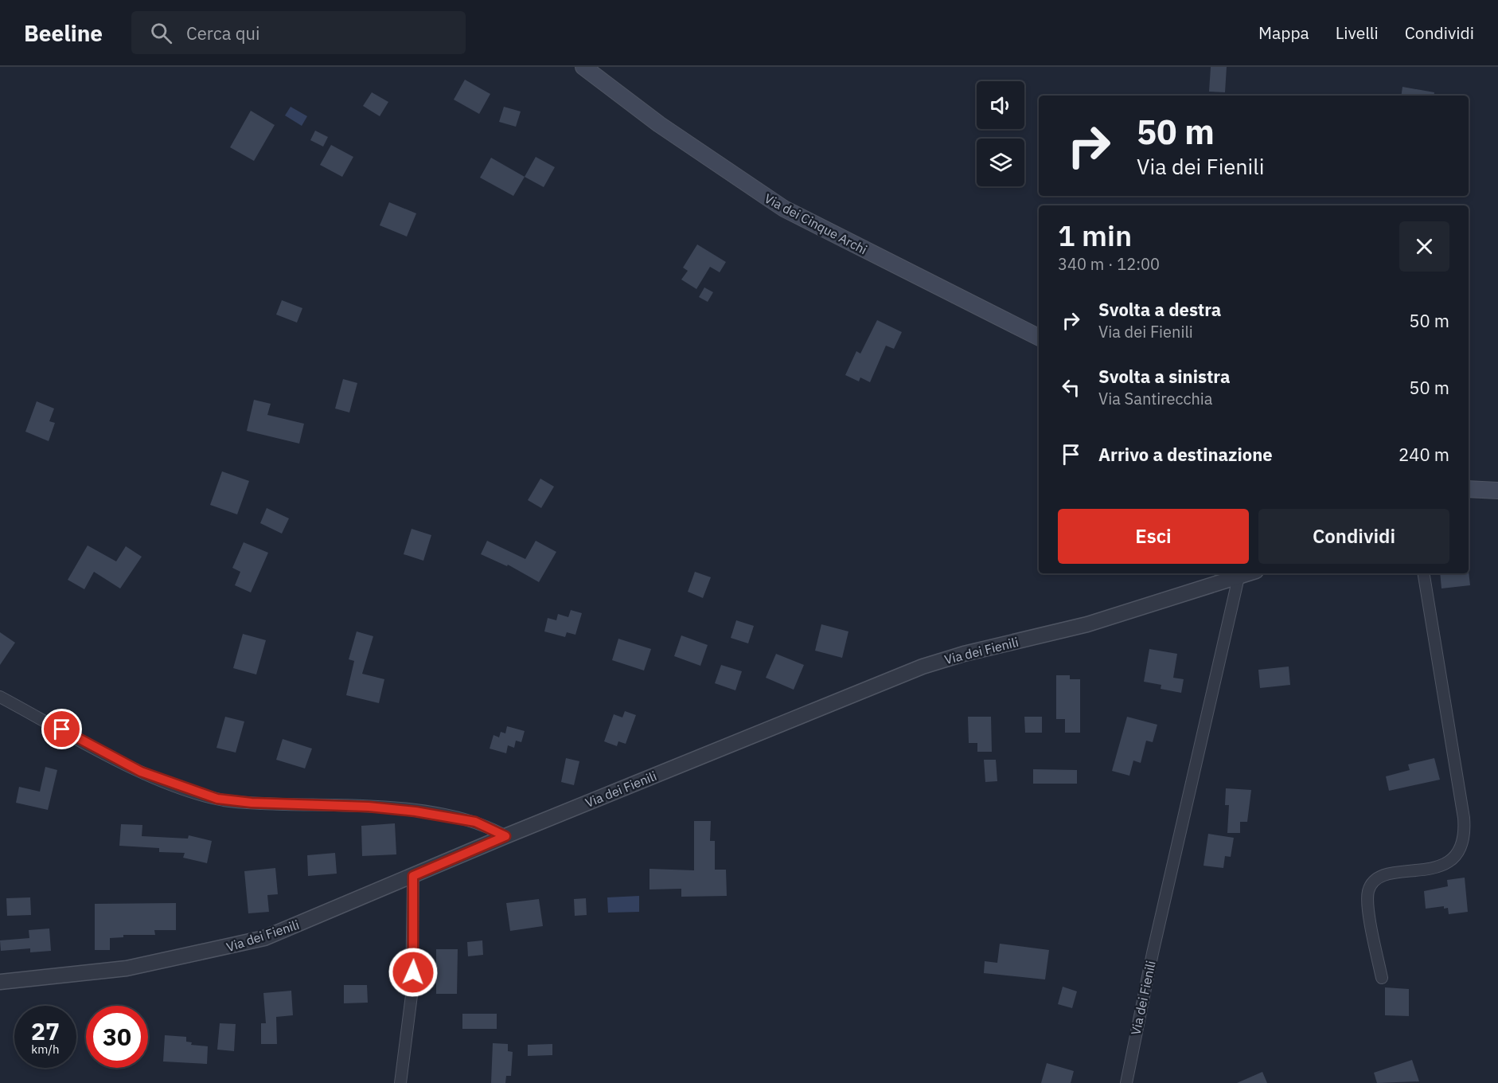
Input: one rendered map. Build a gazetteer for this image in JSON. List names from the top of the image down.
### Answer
{
  "streets": {
    "main road": ["Via dei Cinque Archi"],
    "street": ["Via dei Fienili"]
  },
  "page": {
    "header": "Beeline",
    "search": "Cerca qui",
    "nav": ["Mappa", "Livelli", "Condividi"],
    "turn": ["50 m", "Via dei Fienili"],
    "heading": ["1 min", "340 m · 12:00"],
    "list": [
      {
        "name": "Svolta a destra",
        "note": "Via dei Fienili",
        "value": "50 m"
      },
      {
        "name": "Svolta a sinistra",
        "note": "Via Santirecchia",
        "value": "50 m"
      },
      {
        "name": "Arrivo a destinazione",
        "value": "240 m"
      }
    ],
    "buttons": ["Esci", "Condividi"],
    "speed": "27 km/h",
    "limit": "30"
  }
}
